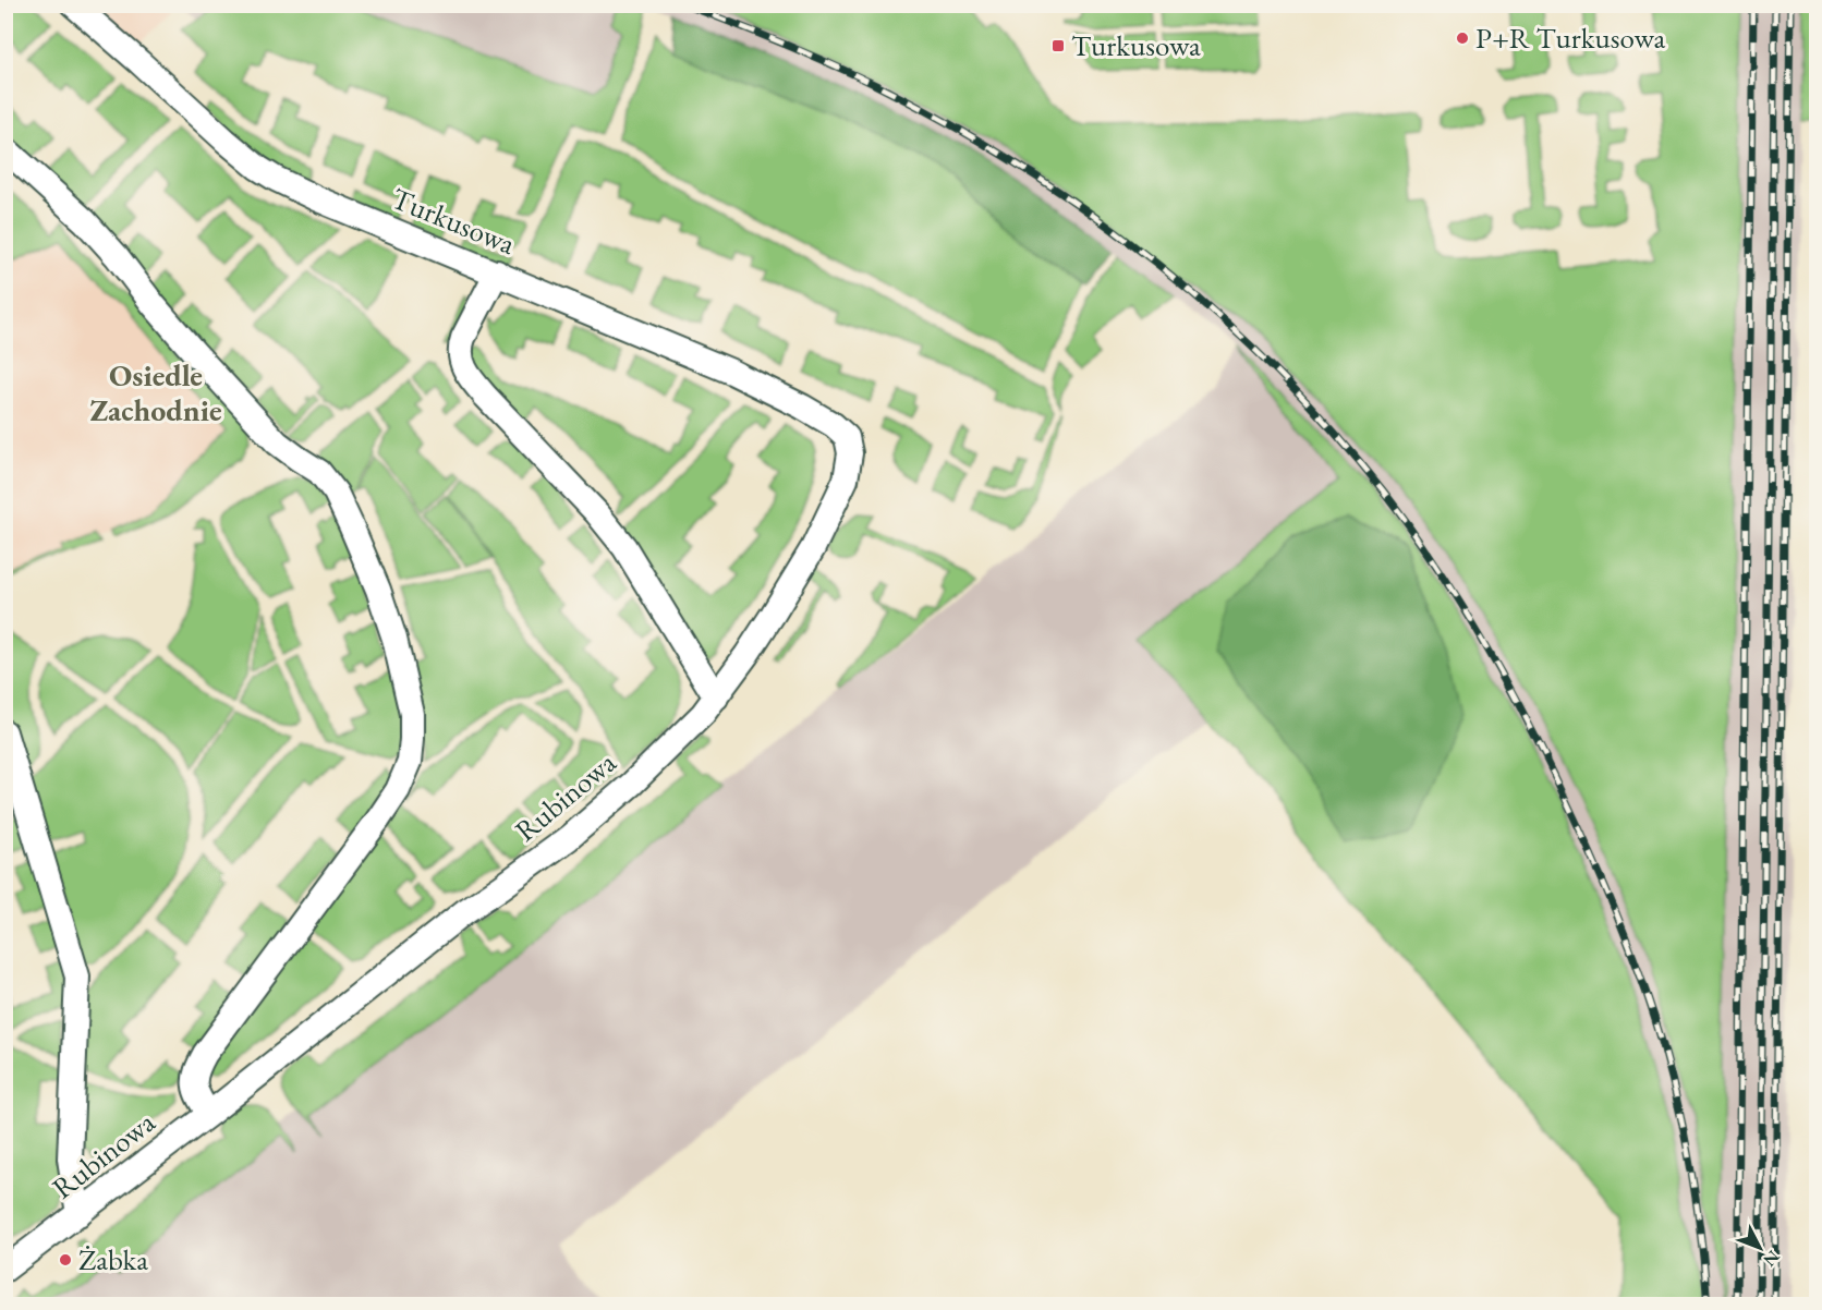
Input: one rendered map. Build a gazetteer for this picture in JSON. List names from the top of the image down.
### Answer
{
  "streets": {
    "street": ["Turkusowa", "Rubinowa"]
  },
  "crossings": [
    ["Turkusowa", "Rubinowa"]
  ],
  "districts": ["Osiedle Zachodnie"],
  "places": {
    "other": ["P+R Turkusowa", "Żabka"],
    "transit": ["Turkusowa"]
  },
  "north": "bottom right"
}
